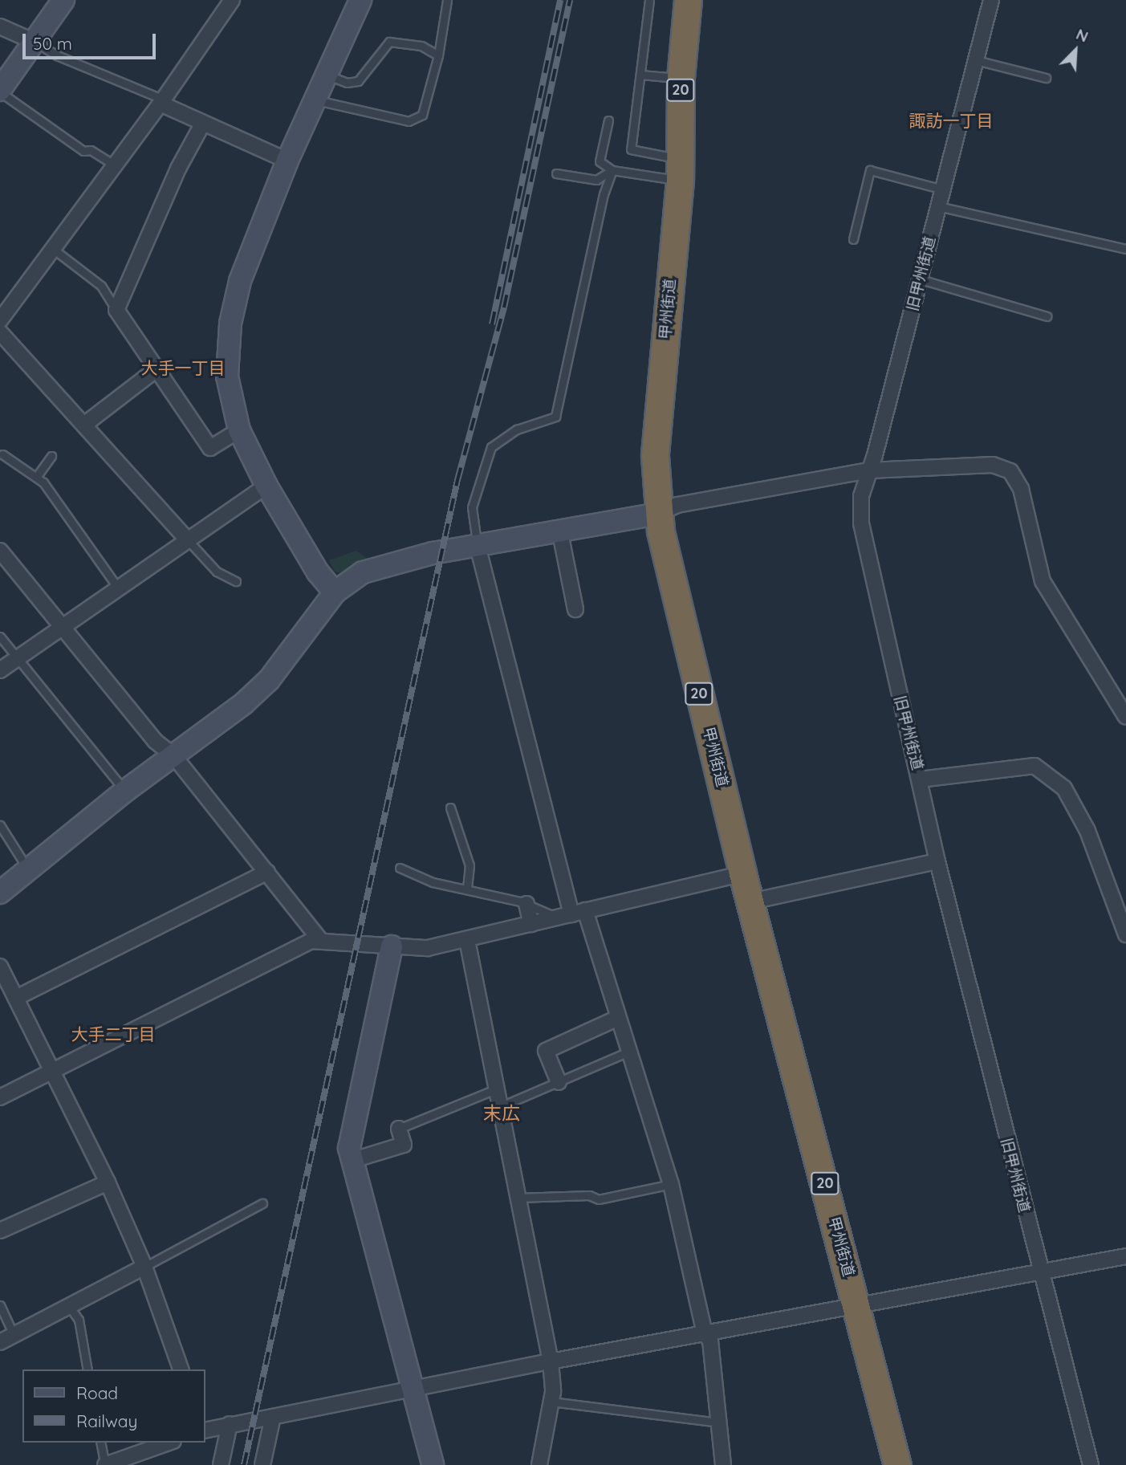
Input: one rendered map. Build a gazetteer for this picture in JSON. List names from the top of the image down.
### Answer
{
  "streets": {
    "highway": ["20", "甲州街道"],
    "street": ["旧甲州街道"]
  },
  "districts": [
    "諏訪一丁目",
    "大手一丁目",
    "大手二丁目",
    "末広"
  ],
  "legend": ["Road", "Railway"],
  "scale_bar": "50 m",
  "north": "top right"
}
